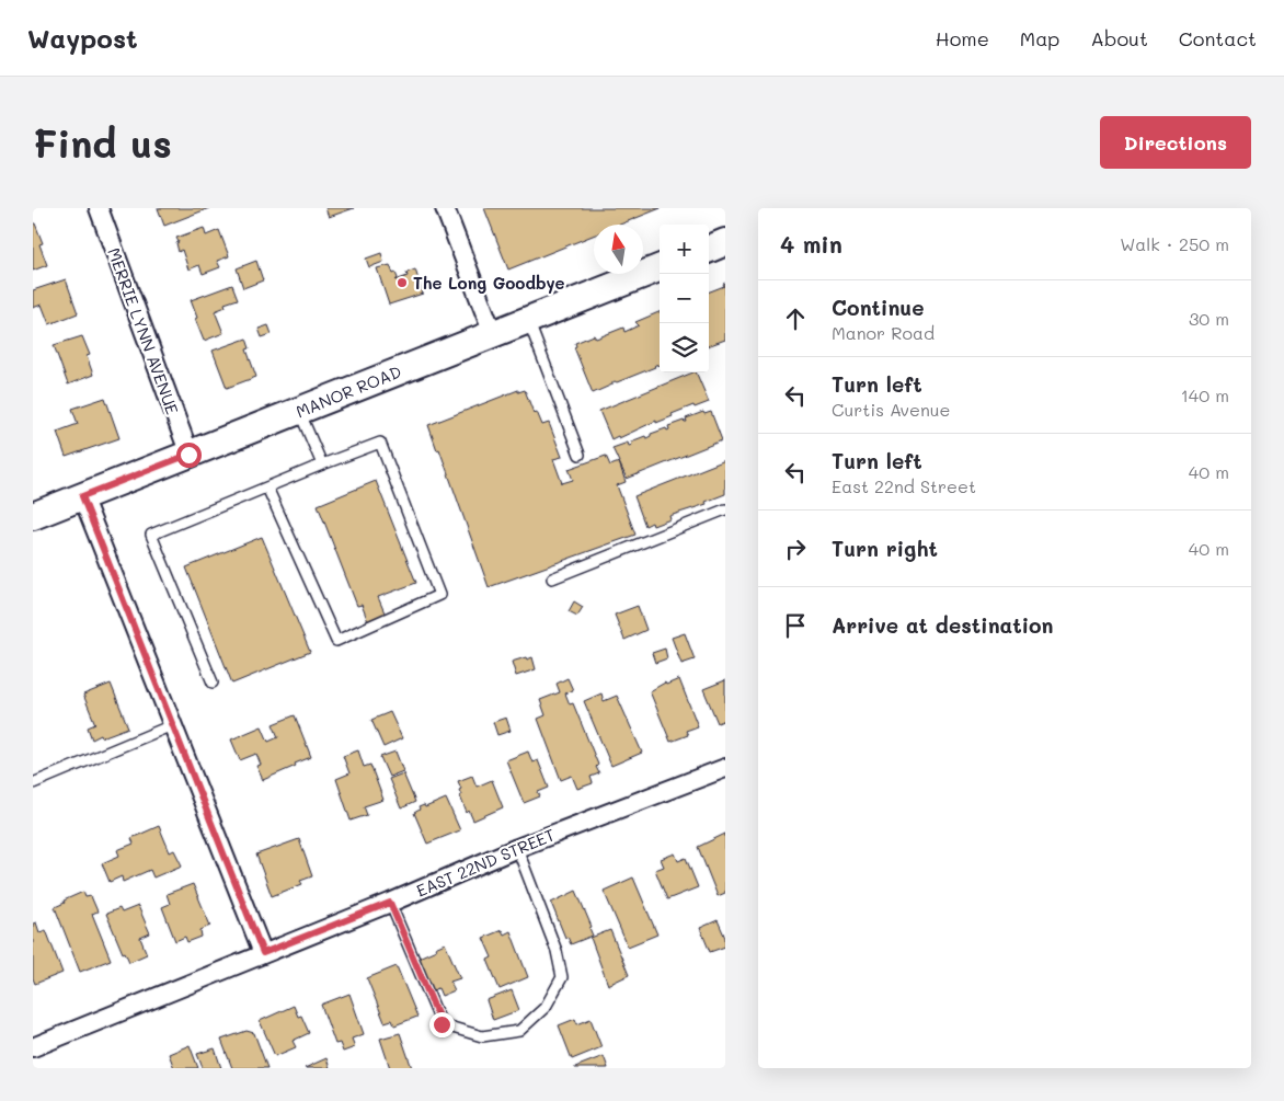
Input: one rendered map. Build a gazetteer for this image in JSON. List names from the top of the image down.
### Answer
{
  "streets": {
    "main road": ["MANOR ROAD"],
    "street": ["MERRIE LYNN AVENUE", "EAST 22ND STREET"]
  },
  "crossings": [
    ["MERRIE LYNN AVENUE", "MANOR ROAD"]
  ],
  "places": ["The Long Goodbye"],
  "north": "top",
  "page": {
    "header": "Waypost",
    "nav": [
      "Home",
      "Map",
      "About",
      "Contact"
    ],
    "buttons": "Directions",
    "title": "Find us",
    "heading": ["4 min", "Walk · 250 m"],
    "map_buttons": ["+", "−"],
    "list": [
      ["Continue", "Manor Road", "30 m"],
      ["Turn left", "Curtis Avenue", "140 m"],
      ["Turn left", "East 22nd Street", "40 m"],
      ["Turn right", "40 m"],
      "Arrive at destination"
    ]
  }
}
